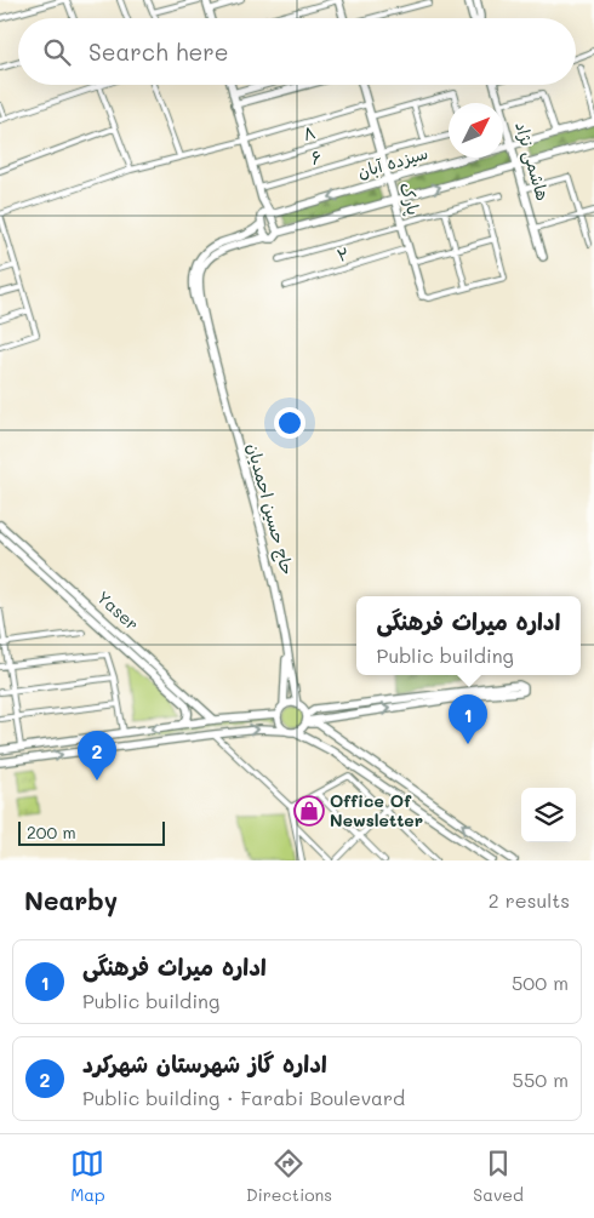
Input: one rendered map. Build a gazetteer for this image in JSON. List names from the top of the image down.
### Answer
{
  "streets": {
    "main road": [
      "هاشمی نژاد",
      "سیزده آبان",
      "پارک",
      "حاج حسین احمدیان",
      "Yaser"
    ],
    "street": ["۸", "۶", "۲"]
  },
  "crossings": [
    ["۸", "پارک"],
    ["۶", "پارک"],
    ["هاشمی نژاد", "سیزده آبان"],
    ["سیزده آبان", "پارک"],
    ["پارک", "۲"]
  ],
  "places": {
    "shop": ["Office Of Newsletter"]
  },
  "scale_bar": "200 m",
  "north": "top right",
  "page": {
    "search": "Search here",
    "popup": ["اداره میراث فرهنگی", "Public building"],
    "pins": ["1", "2"],
    "scale": "200 m",
    "heading": ["Nearby", "2 results"],
    "list": [
      {
        "mark": "1",
        "name": "اداره میراث فرهنگی",
        "note": "Public building",
        "value": "500 m"
      },
      {
        "mark": "2",
        "name": "اداره گاز شهرستان شهرکرد",
        "note": "Public building · Farabi Boulevard",
        "value": "550 m"
      }
    ],
    "nav": ["Map", "Directions", "Saved"]
  }
}
